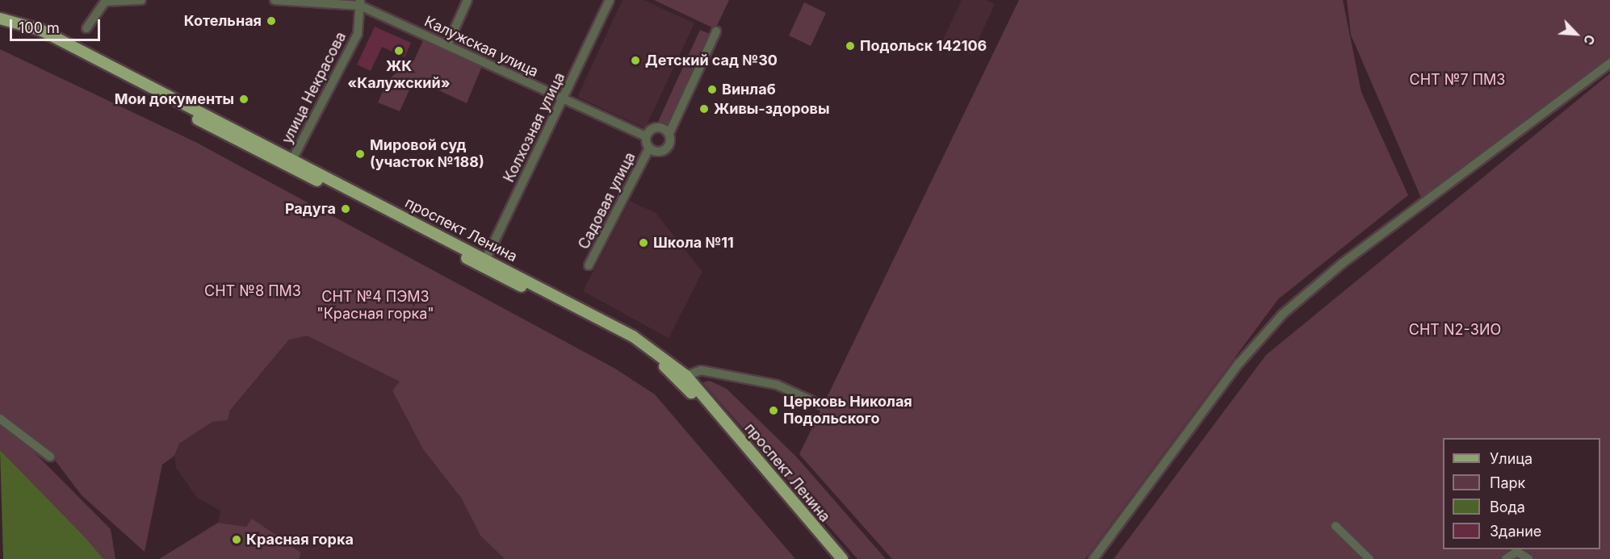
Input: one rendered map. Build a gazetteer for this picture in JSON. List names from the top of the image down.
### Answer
{
  "streets": {
    "main road": ["проспект Ленина"],
    "street": [
      "Калужская улица",
      "улица Некрасова",
      "Колхозная улица",
      "Садовая улица"
    ]
  },
  "crossings": [
    ["Калужская улица", "улица Некрасова"],
    ["Калужская улица", "Колхозная улица"],
    ["Калужская улица", "Садовая улица"],
    ["улица Некрасова", "проспект Ленина"],
    ["Колхозная улица", "проспект Ленина"]
  ],
  "parks": [
    "СНТ №7 ПМЗ",
    "СНТ №8 ПМЗ",
    "СНТ №4 ПЭМЗ \"Красная горка\"",
    "СНТ N2-ЗИО"
  ],
  "places": [
    "Котельная",
    "Подольск 142106",
    "ЖК «Калужский»",
    "Детский сад №30",
    "Винлаб",
    "Мои документы",
    "Живы-здоровы",
    "Мировой суд (участок №188)",
    "Радуга",
    "Школа №11",
    "Церковь Николая Подольского",
    "Красная горка"
  ],
  "legend": [
    "Улица",
    "Парк",
    "Вода",
    "Здание"
  ],
  "scale_bar": "100 m",
  "north": "bottom right"
}
